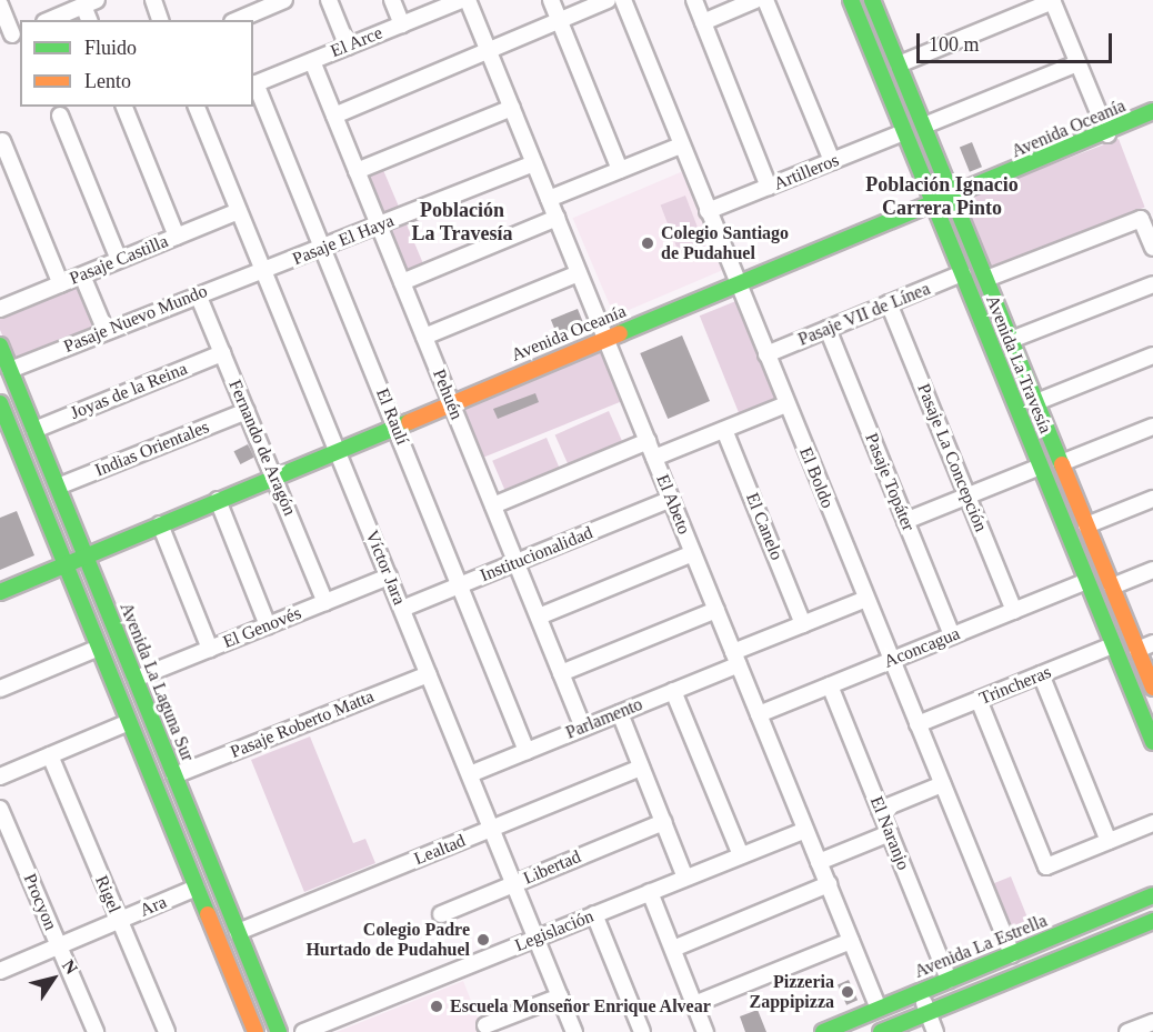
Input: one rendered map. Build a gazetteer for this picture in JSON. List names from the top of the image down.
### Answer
{
  "streets": {
    "street": [
      "El Arce",
      "Avenida Oceanía",
      "Artilleros",
      "Pasaje El Haya",
      "Pasaje Castilla",
      "Pasaje VII de Línea",
      "Pasaje Nuevo Mundo",
      "Avenida La Travesía",
      "Joyas de la Reina",
      "Pehuén",
      "El Raulí",
      "Fernando de Aragón",
      "Indias Orientales",
      "Pasaje La Concepción",
      "El Boldo",
      "Pasaje Topáter",
      "El Abeto",
      "El Canelo",
      "Institucionalidad",
      "Víctor Jara",
      "El Genovés",
      "Aconcagua",
      "Avenida La Laguna Sur",
      "Trincheras",
      "Parlamento",
      "Pasaje Roberto Matta",
      "El Naranjo",
      "Lealtad",
      "Libertad",
      "Rigel",
      "Procyon",
      "Ara",
      "Legislación",
      "Avenida La Estrella"
    ]
  },
  "crossings": [
    ["El Arce", "Pehuén"],
    ["El Arce", "El Raulí"],
    ["Avenida Oceanía", "Avenida La Travesía"],
    ["Avenida Oceanía", "Pehuén"],
    ["Avenida Oceanía", "El Raulí"],
    ["Avenida Oceanía", "Fernando de Aragón"],
    ["Avenida Oceanía", "El Boldo"],
    ["Avenida Oceanía", "El Abeto"],
    ["Avenida Oceanía", "Víctor Jara"],
    ["Avenida Oceanía", "Avenida La Laguna Sur"],
    ["Artilleros", "Avenida La Travesía"],
    ["Artilleros", "El Boldo"],
    ["Pasaje El Haya", "Pasaje Nuevo Mundo"],
    ["Pasaje El Haya", "Pehuén"],
    ["Pasaje El Haya", "El Raulí"],
    ["Pasaje El Haya", "El Abeto"],
    ["Pasaje El Haya", "Víctor Jara"],
    ["Pasaje Castilla", "Víctor Jara"],
    ["Pasaje VII de Línea", "Avenida La Travesía"],
    ["Pasaje VII de Línea", "Pasaje La Concepción"],
    ["Pasaje VII de Línea", "El Boldo"],
    ["Pasaje VII de Línea", "Pasaje Topáter"],
    ["Pasaje Nuevo Mundo", "Fernando de Aragón"],
    ["Pasaje Nuevo Mundo", "Víctor Jara"],
    ["Pasaje Nuevo Mundo", "Avenida La Laguna Sur"],
    ["Avenida La Travesía", "Aconcagua"],
    ["Avenida La Travesía", "Trincheras"],
    ["Joyas de la Reina", "Fernando de Aragón"],
    ["Joyas de la Reina", "Avenida La Laguna Sur"],
    ["Pehuén", "Institucionalidad"],
    ["Pehuén", "Parlamento"],
    ["El Raulí", "Institucionalidad"],
    ["El Raulí", "Parlamento"],
    ["Fernando de Aragón", "Indias Orientales"],
    ["Fernando de Aragón", "El Genovés"],
    ["Indias Orientales", "Avenida La Laguna Sur"],
    ["Pasaje La Concepción", "Aconcagua"],
    ["El Boldo", "Aconcagua"],
    ["El Boldo", "Trincheras"],
    ["El Boldo", "Parlamento"],
    ["El Boldo", "Avenida La Estrella"],
    ["Pasaje Topáter", "Aconcagua"],
    ["El Abeto", "Institucionalidad"],
    ["El Abeto", "Aconcagua"],
    ["El Abeto", "Parlamento"],
    ["El Abeto", "Legislación"],
    ["El Abeto", "Avenida La Estrella"],
    ["El Canelo", "Parlamento"],
    ["Institucionalidad", "Víctor Jara"],
    ["Víctor Jara", "El Genovés"],
    ["Víctor Jara", "Parlamento"],
    ["Víctor Jara", "Pasaje Roberto Matta"],
    ["Víctor Jara", "Lealtad"],
    ["Víctor Jara", "Libertad"],
    ["Víctor Jara", "Legislación"],
    ["El Genovés", "Avenida La Laguna Sur"],
    ["Aconcagua", "El Naranjo"],
    ["Avenida La Laguna Sur", "Pasaje Roberto Matta"],
    ["Avenida La Laguna Sur", "Lealtad"],
    ["El Naranjo", "Avenida La Estrella"],
    ["Rigel", "Ara"],
    ["Procyon", "Ara"]
  ],
  "districts": ["Población Ignacio Carrera Pinto", "Población La Travesía"],
  "places": [
    "Colegio Santiago de Pudahuel",
    "Colegio Padre Hurtado de Pudahuel",
    "Pizzeria Zappipizza",
    "Escuela Monseñor Enrique Alvear"
  ],
  "legend": ["Fluido", "Lento"],
  "scale_bar": "100 m",
  "north": "top right"
}
